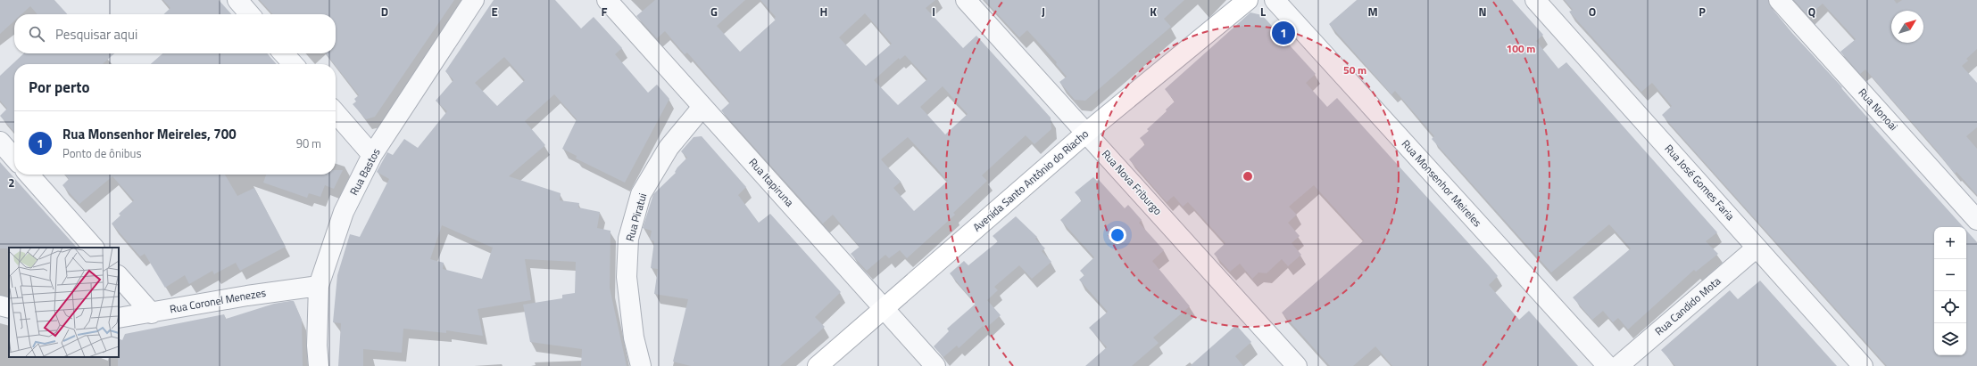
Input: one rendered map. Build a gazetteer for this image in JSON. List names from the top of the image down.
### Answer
{
  "streets": {
    "street": [
      "Rua Nonoai",
      "Rua Bastos",
      "Avenida Santo Antônio do Riacho",
      "Rua Itapiruna",
      "Rua Nova Friburgo",
      "Rua José Gomes Faria",
      "Rua Monsenhor Meireles",
      "Rua Piratui",
      "Rua Coronel Menezes",
      "Rua Candido Mota"
    ]
  },
  "crossings": [
    ["Rua Bastos", "Rua Coronel Menezes"],
    ["Avenida Santo Antônio do Riacho", "Rua Itapiruna"],
    ["Avenida Santo Antônio do Riacho", "Rua Nova Friburgo"],
    ["Rua Itapiruna", "Rua Piratui"],
    ["Rua José Gomes Faria", "Rua Candido Mota"]
  ],
  "north": "top right",
  "page": {
    "search": "Pesquisar aqui",
    "pins": "1",
    "heading": "Por perto",
    "list": [
      {
        "mark": "1",
        "name": "Rua Monsenhor Meireles, 700",
        "note": "Ponto de ônibus",
        "value": "90 m"
      }
    ],
    "map_buttons": ["+", "−"]
  },
  "grid": {
    "columns": [
      "D",
      "E",
      "F",
      "G",
      "H",
      "I",
      "J",
      "K",
      "L",
      "M",
      "N",
      "O",
      "P",
      "Q"
    ],
    "rows": ["2"]
  },
  "rings": ["100 m", "50 m"]
}
